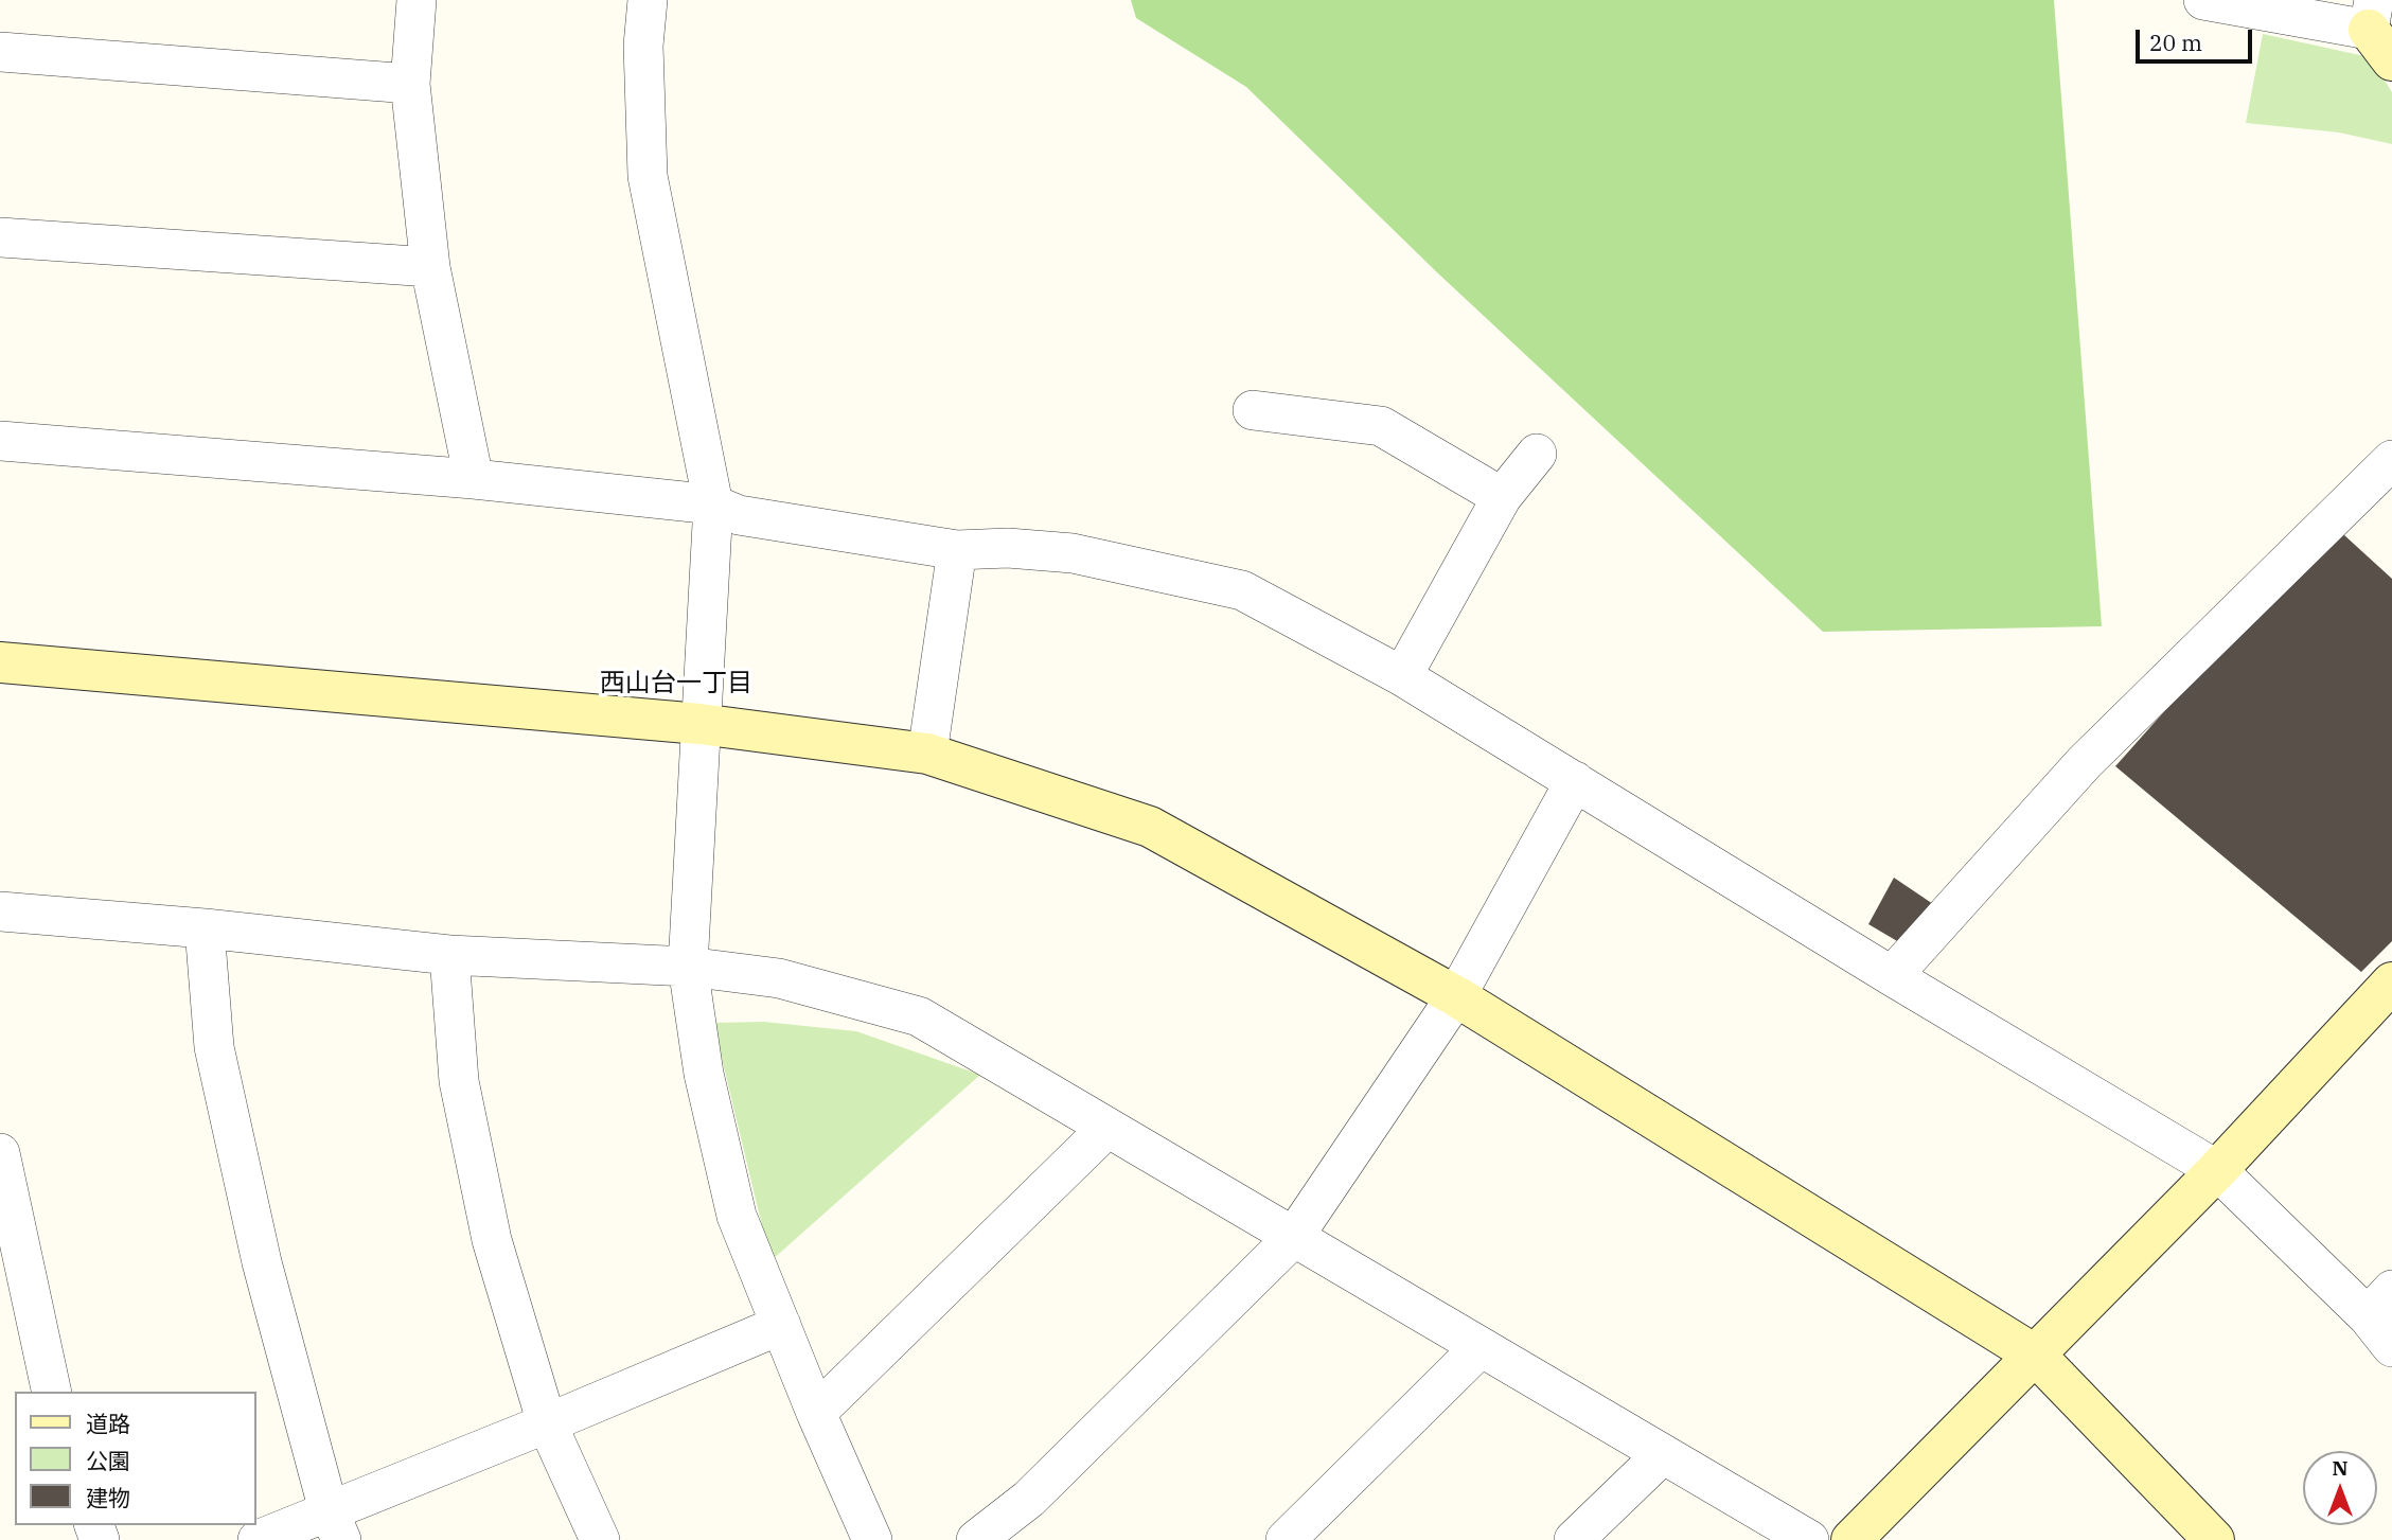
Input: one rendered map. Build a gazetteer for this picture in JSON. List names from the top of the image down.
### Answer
{
  "districts": ["西山台一丁目"],
  "legend": ["道路", "公園", "建物"],
  "scale_bar": "20 m",
  "north": "top"
}
